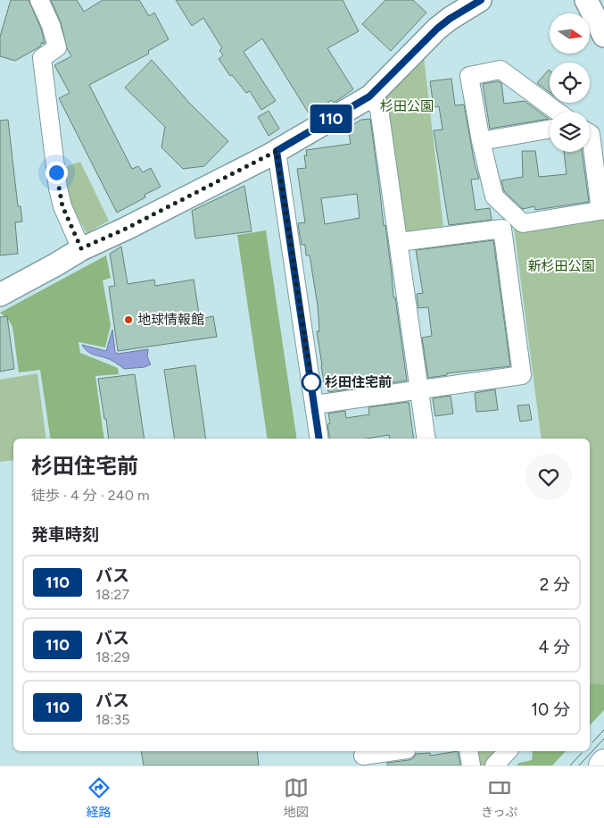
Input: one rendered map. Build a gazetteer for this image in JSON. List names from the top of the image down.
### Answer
{
  "parks": ["杉田公園", "新杉田公園"],
  "places": ["地球情報館", "杉田住宅前"],
  "lines": ["bus line 110"],
  "north": "right",
  "page": {
    "on_map": "110",
    "heading": [
      ["杉田住宅前", "徒歩 · 4 分 · 240 m"],
      "発車時刻"
    ],
    "list": [
      {
        "mark": "110",
        "name": "バス",
        "note": "18:27",
        "value": "2 分"
      },
      {
        "mark": "110",
        "name": "バス",
        "note": "18:29",
        "value": "4 分"
      },
      {
        "mark": "110",
        "name": "バス",
        "note": "18:35",
        "value": "10 分"
      }
    ],
    "tabs": ["経路", "地図", "きっぷ"]
  }
}
